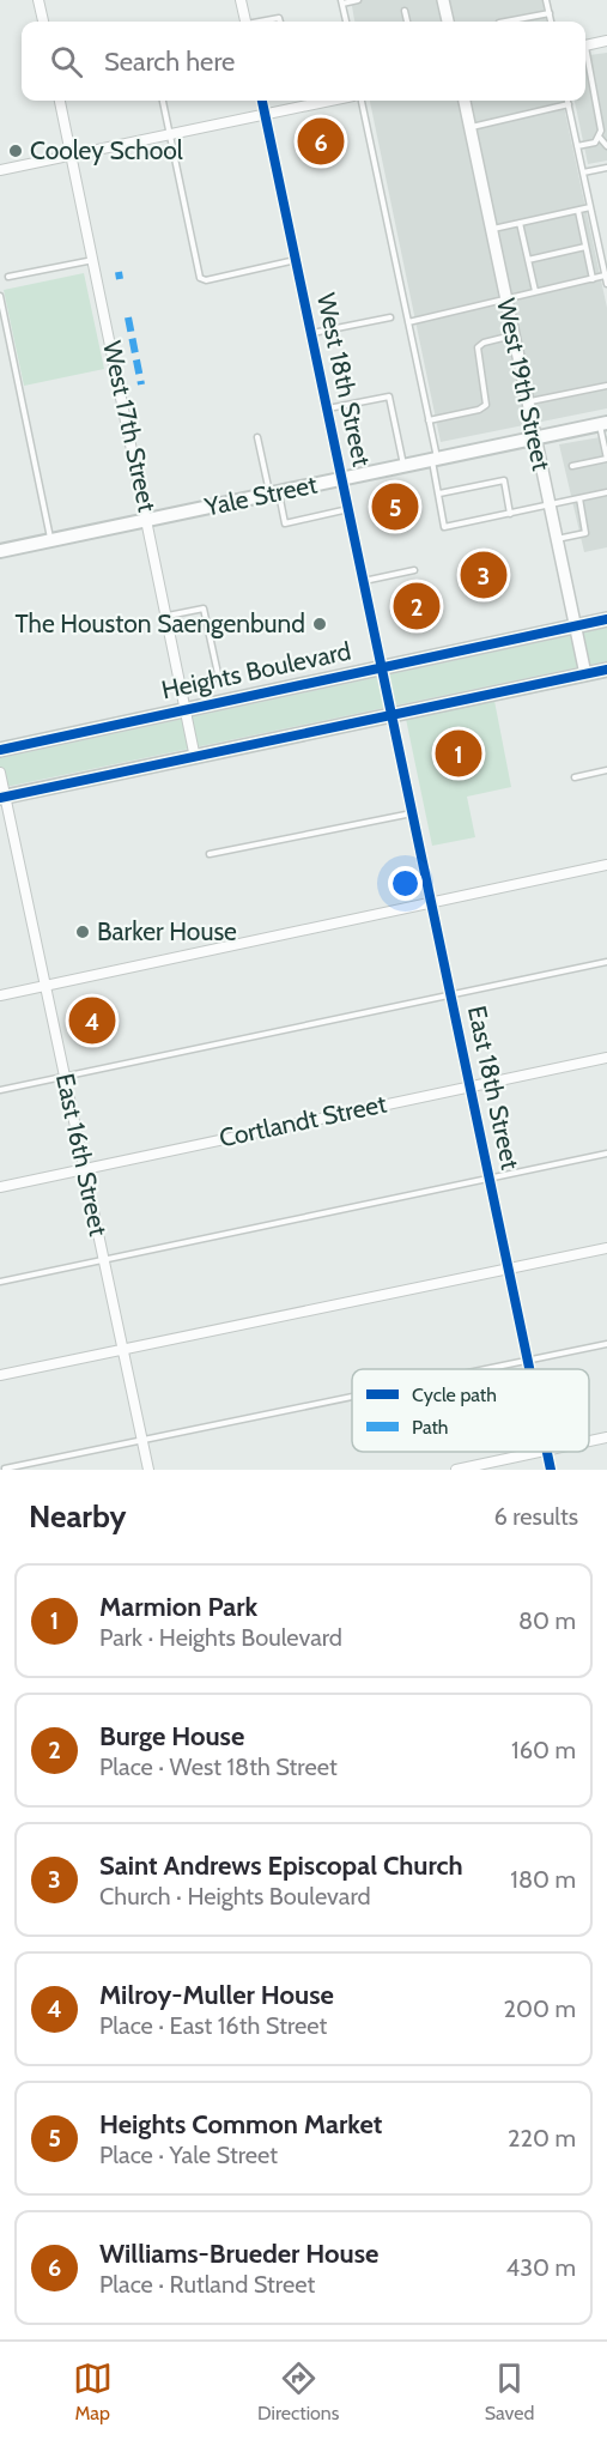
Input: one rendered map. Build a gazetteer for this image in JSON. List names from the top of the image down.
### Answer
{
  "streets": {
    "main road": ["Yale Street", "Heights Boulevard"],
    "street": [
      "West 18th Street",
      "West 19th Street",
      "West 17th Street",
      "East 18th Street",
      "Cortlandt Street",
      "East 16th Street"
    ]
  },
  "crossings": [
    ["West 18th Street", "Yale Street"],
    ["West 18th Street", "Heights Boulevard"],
    ["West 18th Street", "East 18th Street"],
    ["West 19th Street", "Yale Street"],
    ["West 19th Street", "Heights Boulevard"],
    ["West 17th Street", "Yale Street"],
    ["West 17th Street", "Heights Boulevard"],
    ["East 18th Street", "Cortlandt Street"],
    ["Cortlandt Street", "East 16th Street"]
  ],
  "places": ["Cooley School", "The Houston Saengenbund", "Barker House"],
  "legend": ["Cycle path", "Path"],
  "page": {
    "search": "Search here",
    "pins": [
      "6",
      "5",
      "3",
      "2",
      "1",
      "4"
    ],
    "heading": ["Nearby", "6 results"],
    "list": [
      {
        "mark": "1",
        "name": "Marmion Park",
        "note": "Park · Heights Boulevard",
        "value": "80 m"
      },
      {
        "mark": "2",
        "name": "Burge House",
        "note": "Place · West 18th Street",
        "value": "160 m"
      },
      {
        "mark": "3",
        "name": "Saint Andrews Episcopal Church",
        "note": "Church · Heights Boulevard",
        "value": "180 m"
      },
      {
        "mark": "4",
        "name": "Milroy-Muller House",
        "note": "Place · East 16th Street",
        "value": "200 m"
      },
      {
        "mark": "5",
        "name": "Heights Common Market",
        "note": "Place · Yale Street",
        "value": "220 m"
      },
      {
        "mark": "6",
        "name": "Williams-Brueder House",
        "note": "Place · Rutland Street",
        "value": "430 m"
      }
    ],
    "nav": ["Map", "Directions", "Saved"]
  }
}
